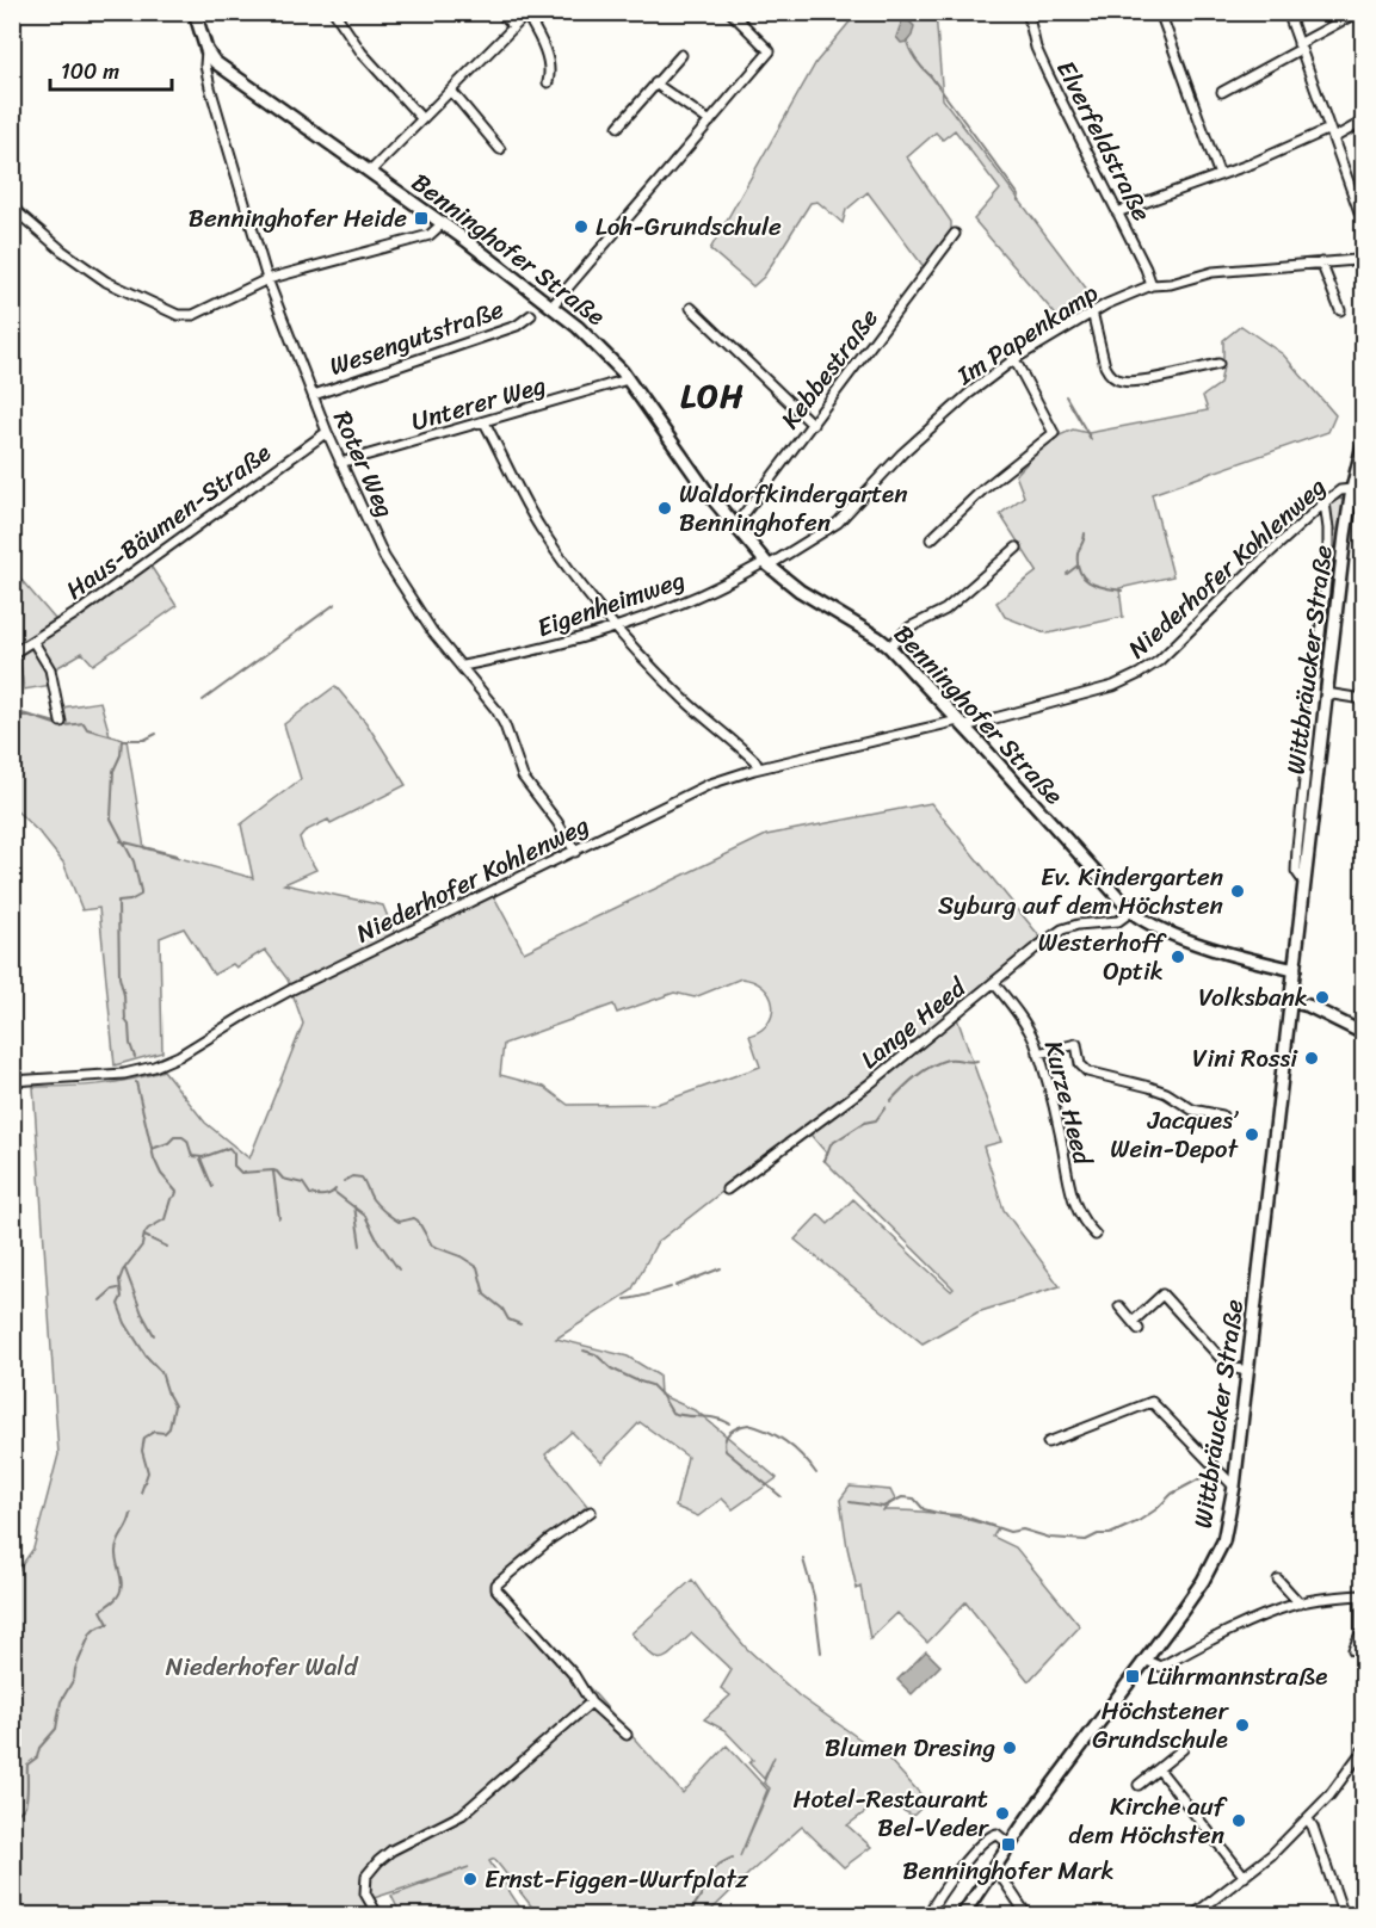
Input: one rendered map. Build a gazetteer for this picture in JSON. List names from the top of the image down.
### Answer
{
  "streets": {
    "main road": ["Benninghofer Straße", "Wittbräucker Straße"],
    "street": [
      "Elverfeldstraße",
      "Im Papenkamp",
      "Wesengutstraße",
      "Kebbestraße",
      "Unterer Weg",
      "Roter Weg",
      "Haus-Bäumen-Straße",
      "Niederhofer Kohlenweg",
      "Eigenheimweg",
      "Lange Heed",
      "Kurze Heed"
    ]
  },
  "crossings": [
    ["Elverfeldstraße", "Im Papenkamp"],
    ["Benninghofer Straße", "Im Papenkamp"],
    ["Benninghofer Straße", "Kebbestraße"],
    ["Benninghofer Straße", "Unterer Weg"],
    ["Benninghofer Straße", "Roter Weg"],
    ["Benninghofer Straße", "Niederhofer Kohlenweg"],
    ["Benninghofer Straße", "Eigenheimweg"],
    ["Benninghofer Straße", "Wittbräucker Straße"],
    ["Benninghofer Straße", "Lange Heed"],
    ["Im Papenkamp", "Eigenheimweg"],
    ["Wesengutstraße", "Roter Weg"],
    ["Unterer Weg", "Roter Weg"],
    ["Roter Weg", "Haus-Bäumen-Straße"],
    ["Roter Weg", "Niederhofer Kohlenweg"],
    ["Roter Weg", "Eigenheimweg"],
    ["Niederhofer Kohlenweg", "Wittbräucker Straße"],
    ["Lange Heed", "Kurze Heed"]
  ],
  "districts": ["LOH"],
  "parks": ["Niederhofer Wald"],
  "places": {
    "transit": ["Benninghofer Heide", "Lührmannstraße", "Benninghofer Mark"],
    "other": [
      "Loh-Grundschule",
      "Waldorfkindergarten Benninghofen",
      "Ev. Kindergarten Syburg auf dem Höchsten",
      "Westerhoff Optik",
      "Volksbank",
      "Vini Rossi",
      "Jacques’ Wein-Depot",
      "Höchstener Grundschule",
      "Blumen Dresing",
      "Hotel-Restaurant Bel-Veder",
      "Kirche auf dem Höchsten",
      "Ernst-Figgen-Wurfplatz"
    ]
  },
  "scale_bar": "100 m"
}
